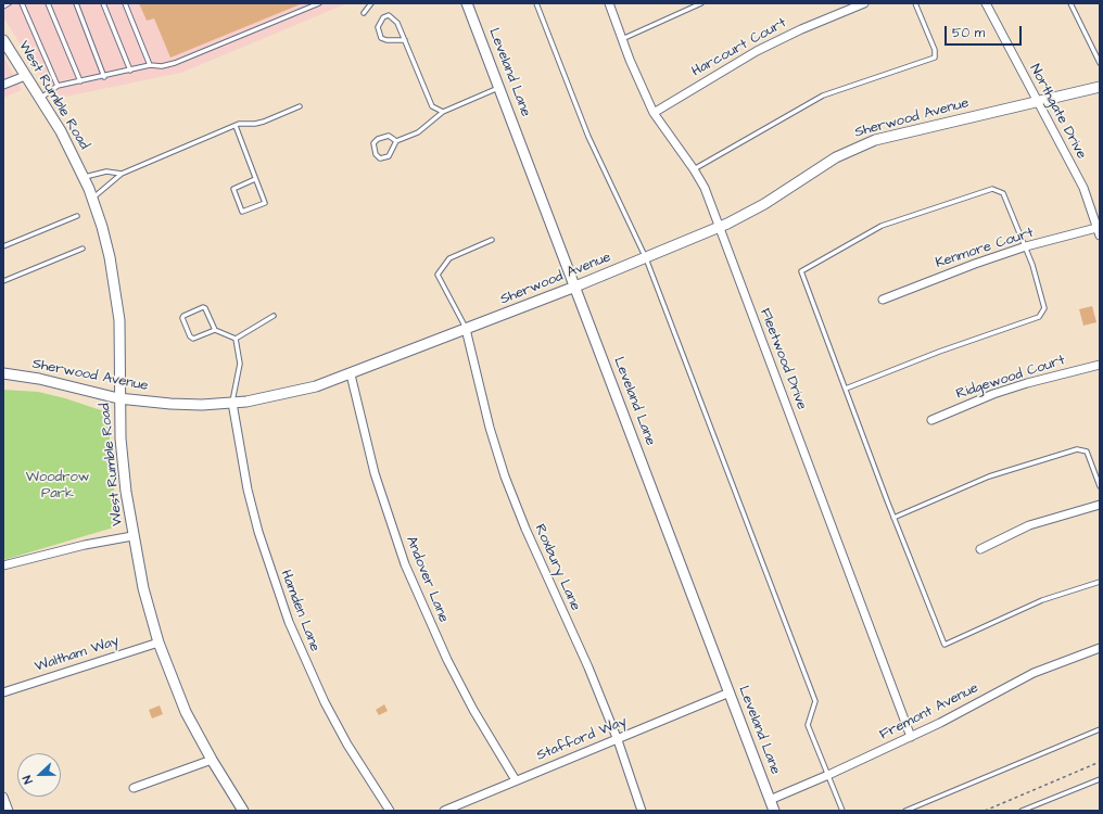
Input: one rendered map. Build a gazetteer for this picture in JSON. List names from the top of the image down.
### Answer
{
  "streets": {
    "street": [
      "Harcourt Court",
      "Leveland Lane",
      "West Rumble Road",
      "Northgate Drive",
      "Sherwood Avenue",
      "Kenmore Court",
      "Fleetwood Drive",
      "Ridgewood Court",
      "Roxbury Lane",
      "Andover Lane",
      "Hamden Lane",
      "Waltham Way",
      "Fremont Avenue",
      "Stafford Way"
    ]
  },
  "crossings": [
    ["Harcourt Court", "Fleetwood Drive"],
    ["Leveland Lane", "Sherwood Avenue"],
    ["Leveland Lane", "Fremont Avenue"],
    ["Leveland Lane", "Stafford Way"],
    ["West Rumble Road", "Sherwood Avenue"],
    ["West Rumble Road", "Waltham Way"],
    ["Northgate Drive", "Sherwood Avenue"],
    ["Northgate Drive", "Kenmore Court"],
    ["Sherwood Avenue", "Fleetwood Drive"],
    ["Sherwood Avenue", "Roxbury Lane"],
    ["Sherwood Avenue", "Andover Lane"],
    ["Sherwood Avenue", "Hamden Lane"],
    ["Fleetwood Drive", "Fremont Avenue"],
    ["Roxbury Lane", "Stafford Way"],
    ["Andover Lane", "Stafford Way"]
  ],
  "parks": ["Woodrow Park"],
  "scale_bar": "50 m",
  "north": "left"
}
